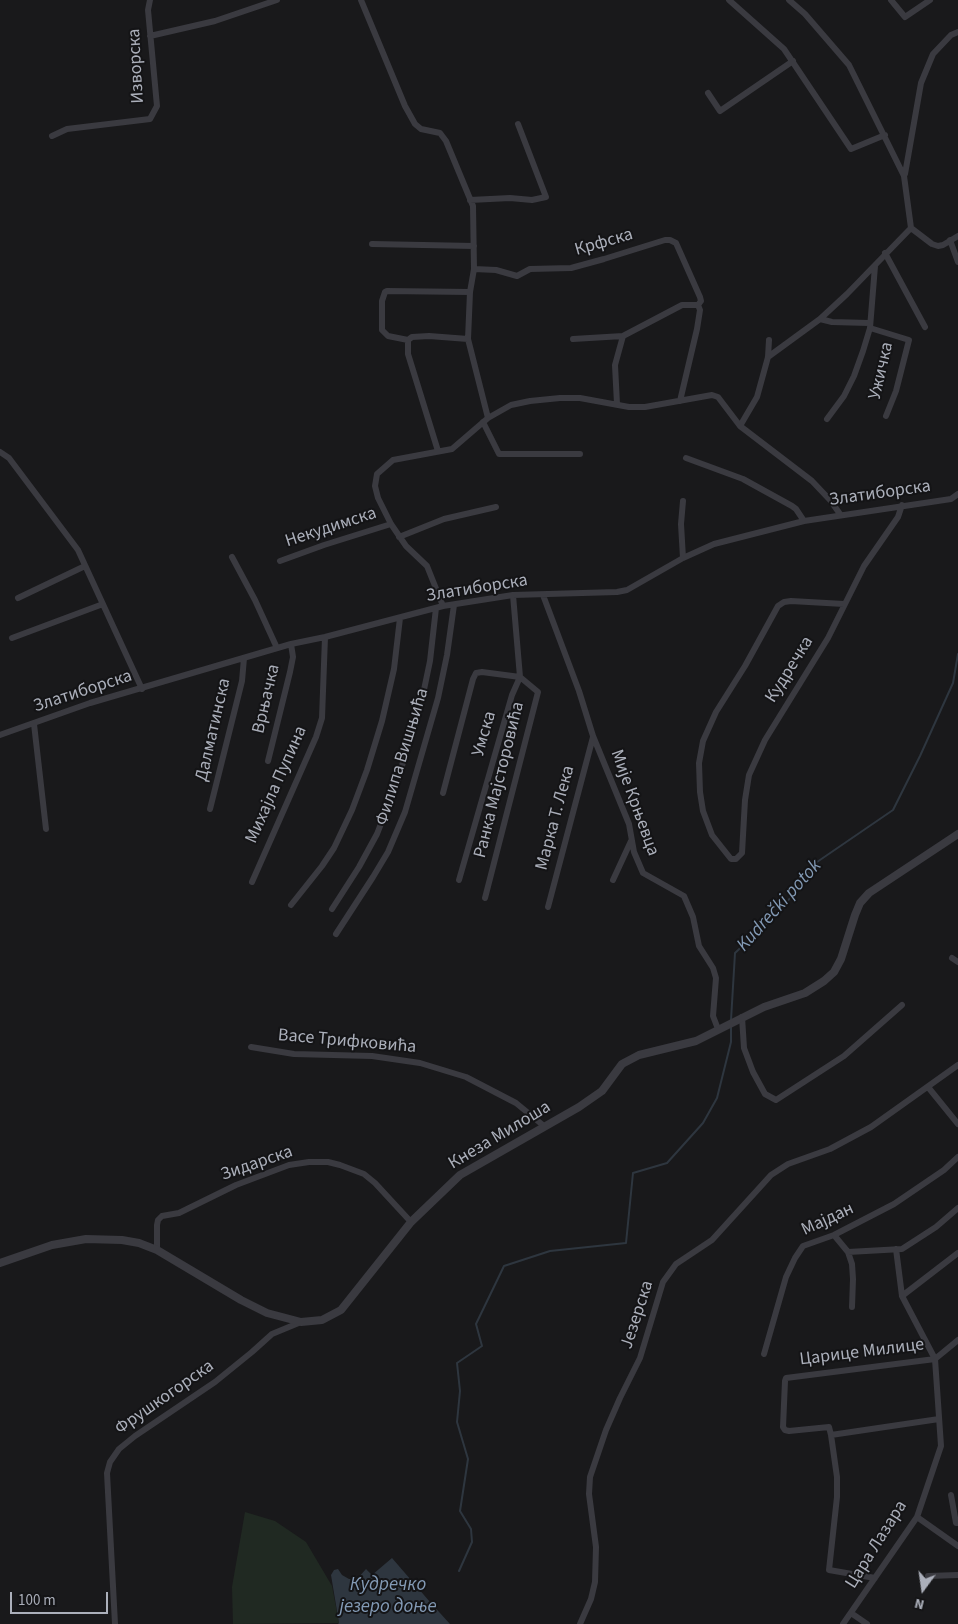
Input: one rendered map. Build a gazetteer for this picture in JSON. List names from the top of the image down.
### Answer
{
  "streets": {
    "street": [
      "Изворска",
      "Крфска",
      "Ужичка",
      "Златиборска",
      "Некудимска",
      "Кудречка",
      "Врњачка",
      "Далматинска",
      "Умска",
      "Филипа Вишњића",
      "Ранка Мајсторовића",
      "Михајла Пупина",
      "Мије Крњевца",
      "Марка Т. Лека",
      "Васе Трифковића",
      "Кнеза Милоша",
      "Зидарска",
      "Мајдан",
      "Језерска",
      "Царице Милице",
      "Фрушкогорска",
      "Цара Лазара"
    ]
  },
  "crossings": [
    ["Златиборска", "Кудречка"],
    ["Златиборска", "Врњачка"],
    ["Златиборска", "Далматинска"],
    ["Златиборска", "Умска"],
    ["Златиборска", "Филипа Вишњића"],
    ["Златиборска", "Михајла Пупина"],
    ["Златиборска", "Мије Крњевца"],
    ["Умска", "Ранка Мајсторовића"],
    ["Мије Крњевца", "Марка Т. Лека"],
    ["Мије Крњевца", "Кнеза Милоша"],
    ["Васе Трифковића", "Кнеза Милоша"],
    ["Кнеза Милоша", "Зидарска"],
    ["Кнеза Милоша", "Фрушкогорска"],
    ["Царице Милице", "Цара Лазара"]
  ],
  "water": ["Kudrečki potok", "Кудречко језеро доње"],
  "scale_bar": "100 m",
  "north": "bottom"
}
